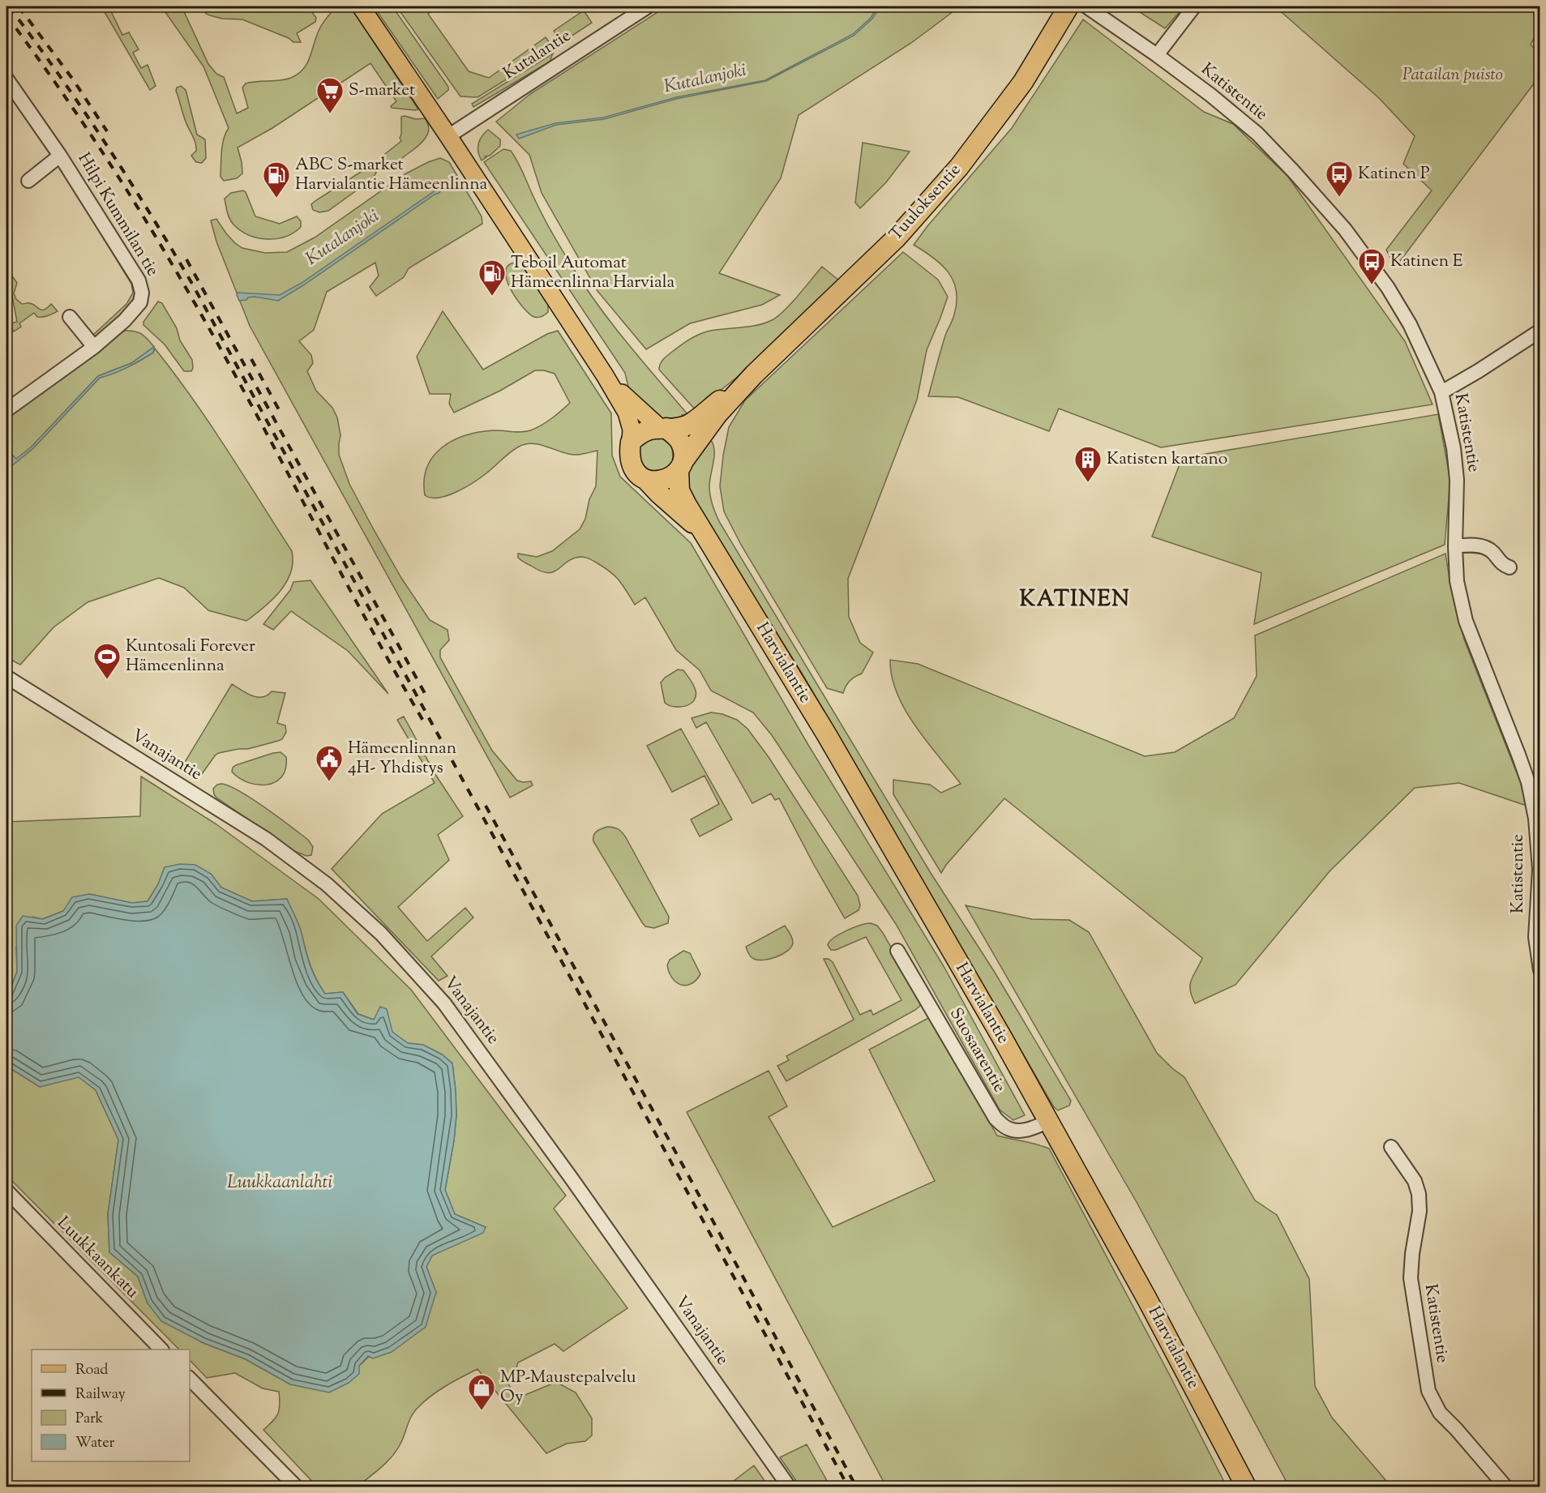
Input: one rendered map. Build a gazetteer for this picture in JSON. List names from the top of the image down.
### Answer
{
  "streets": {
    "highway": ["Tuuloksentie", "Harvialantie"],
    "street": [
      "Kutalantie",
      "Katistentie",
      "Hilpi Kummilan tie",
      "Vanajantie",
      "Suosaarentie",
      "Luukkaankatu"
    ]
  },
  "crossings": [
    ["Tuuloksentie", "Harvialantie"],
    ["Harvialantie", "Suosaarentie"]
  ],
  "districts": ["KATINEN"],
  "water": ["Kutalanjoki", "Luukkaanlahti"],
  "parks": ["Patailan puisto"],
  "places": {
    "supermarket": ["S-market"],
    "bus stop": ["Katinen P", "Katinen E"],
    "fuel station": ["ABC S-market Harvialantie Hämeenlinna", "Teboil Automat Hämeenlinna Harviala"],
    "building": ["Katisten kartano"],
    "sports": ["Kuntosali Forever Hämeenlinna"],
    "public building": ["Hämeenlinnan 4H- Yhdistys"],
    "shop": ["MP-Maustepalvelu Oy"]
  },
  "legend": [
    "Road",
    "Railway",
    "Park",
    "Water"
  ]
}
